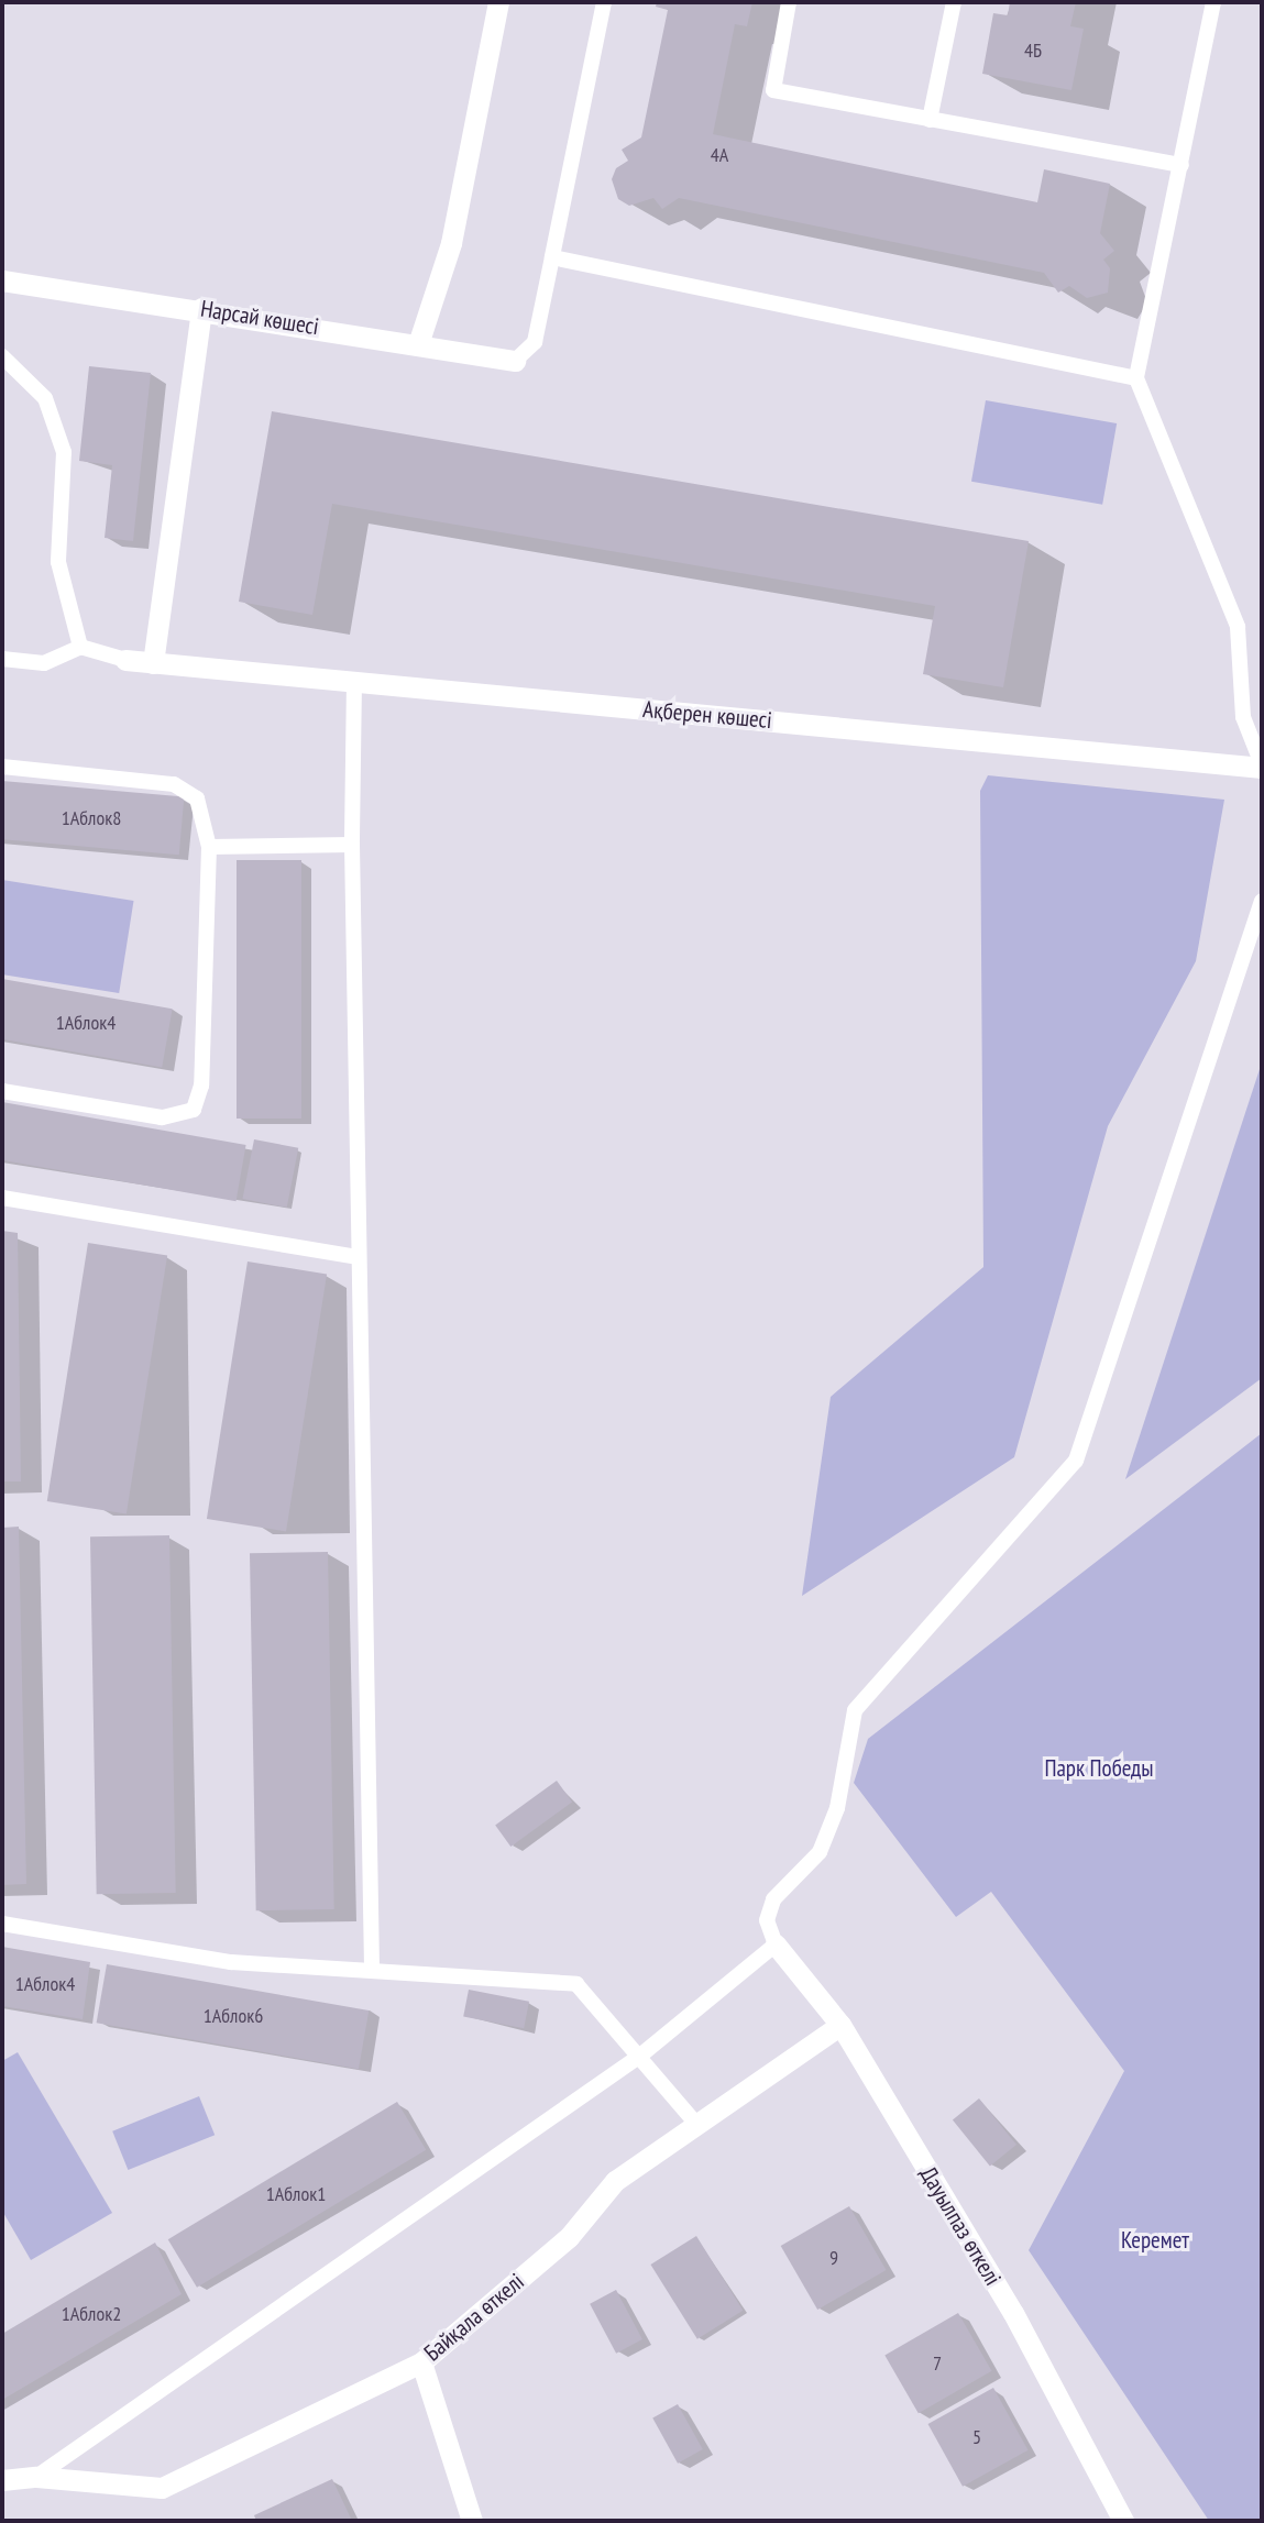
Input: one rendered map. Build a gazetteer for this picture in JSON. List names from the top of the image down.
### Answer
{
  "streets": {
    "street": [
      "Нарсай көшесі",
      "Ақберен көшесі",
      "Дауылпаз өткелі",
      "Байқала өткелі"
    ]
  },
  "crossings": [
    ["Дауылпаз өткелі", "Байқала өткелі"]
  ],
  "parks": ["Парк Победы", "Керемет"],
  "house_numbers": [
    "4Б",
    "4А",
    "1Аблок8",
    "1Аблок4",
    "1Аблок4",
    "1Аблок6",
    "1Аблок1",
    "9",
    "1Аблок2",
    "7",
    "5"
  ]
}
